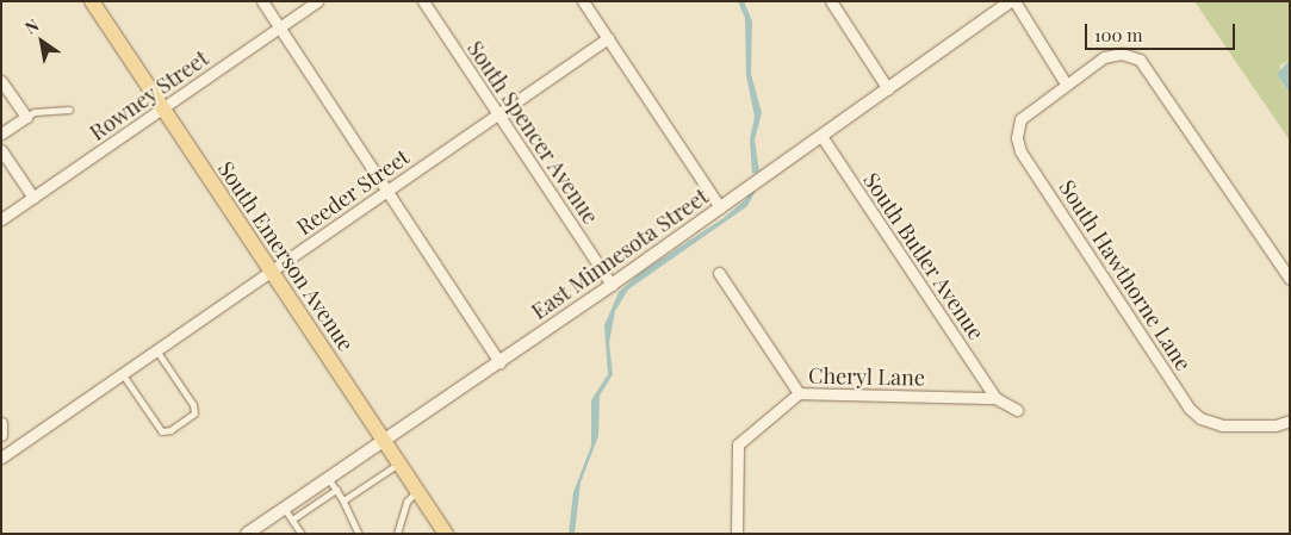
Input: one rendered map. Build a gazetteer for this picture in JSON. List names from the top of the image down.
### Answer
{
  "streets": {
    "main road": ["South Emerson Avenue"],
    "street": [
      "Rowney Street",
      "South Spencer Avenue",
      "Reeder Street",
      "East Minnesota Street",
      "South Butler Avenue",
      "South Hawthorne Lane",
      "Cheryl Lane"
    ]
  },
  "crossings": [
    ["Rowney Street", "South Emerson Avenue"],
    ["South Spencer Avenue", "Reeder Street"],
    ["South Spencer Avenue", "East Minnesota Street"],
    ["Reeder Street", "South Emerson Avenue"],
    ["East Minnesota Street", "South Emerson Avenue"],
    ["East Minnesota Street", "South Butler Avenue"],
    ["South Butler Avenue", "Cheryl Lane"]
  ],
  "scale_bar": "100 m",
  "north": "top left"
}
